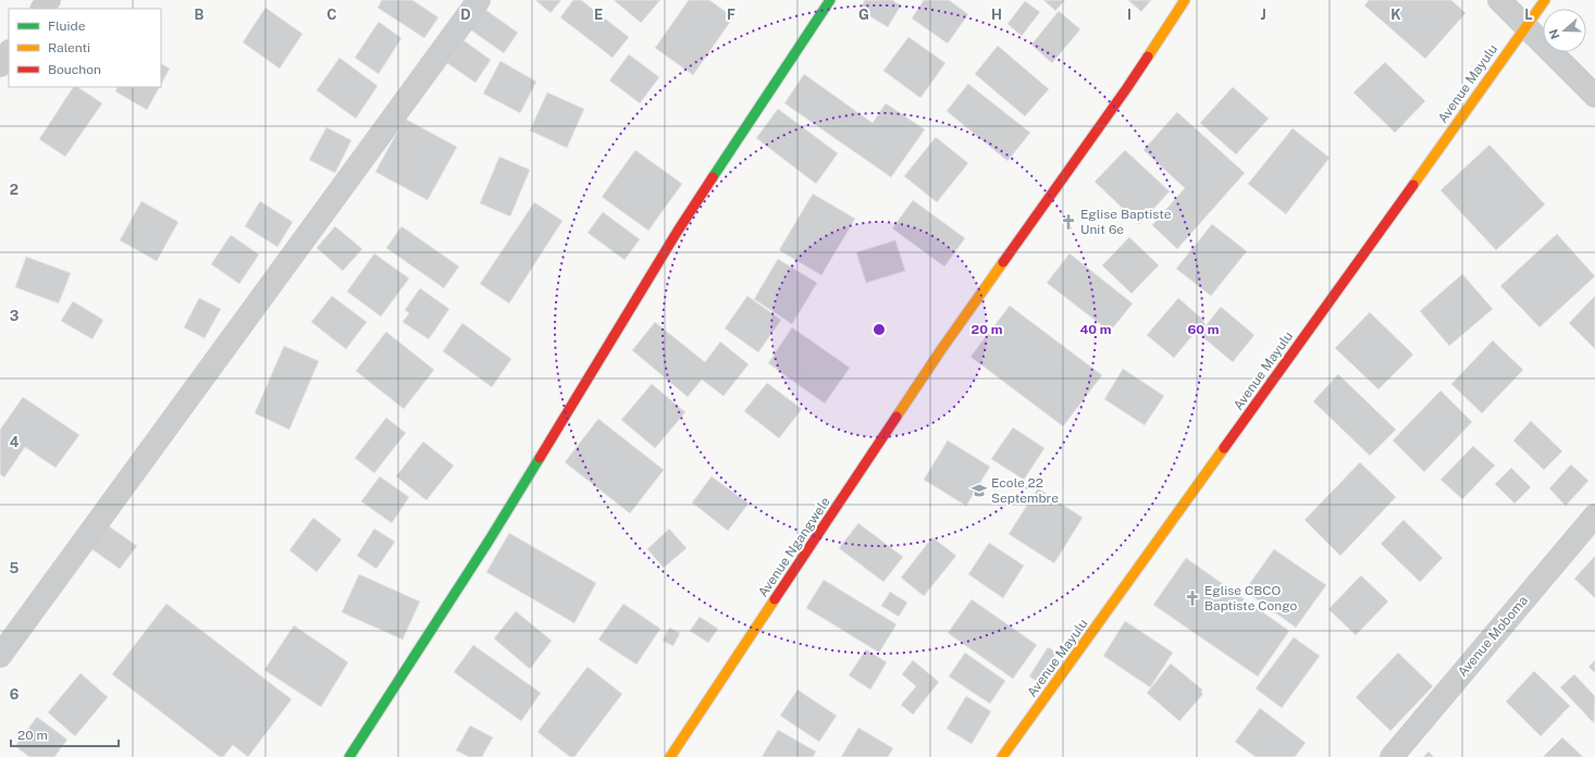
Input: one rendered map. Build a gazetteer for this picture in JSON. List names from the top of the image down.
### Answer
{
  "streets": {
    "street": ["Avenue Mayulu", "Avenue Ngangwele", "Avenue Moboma"]
  },
  "places": {
    "church": ["Eglise Baptiste Unit 6e", "Eglise CBCO Baptiste Congo"],
    "school or university": ["Ecole 22 Septembre"]
  },
  "legend": ["Fluide", "Ralenti", "Bouchon"],
  "scale_bar": "20 m",
  "north": "left",
  "grid": {
    "columns": [
      "B",
      "C",
      "D",
      "E",
      "F",
      "G",
      "H",
      "I",
      "J",
      "K",
      "L"
    ],
    "rows": [
      "2",
      "3",
      "4",
      "5",
      "6"
    ]
  },
  "rings": ["20 m", "40 m", "60 m"]
}
